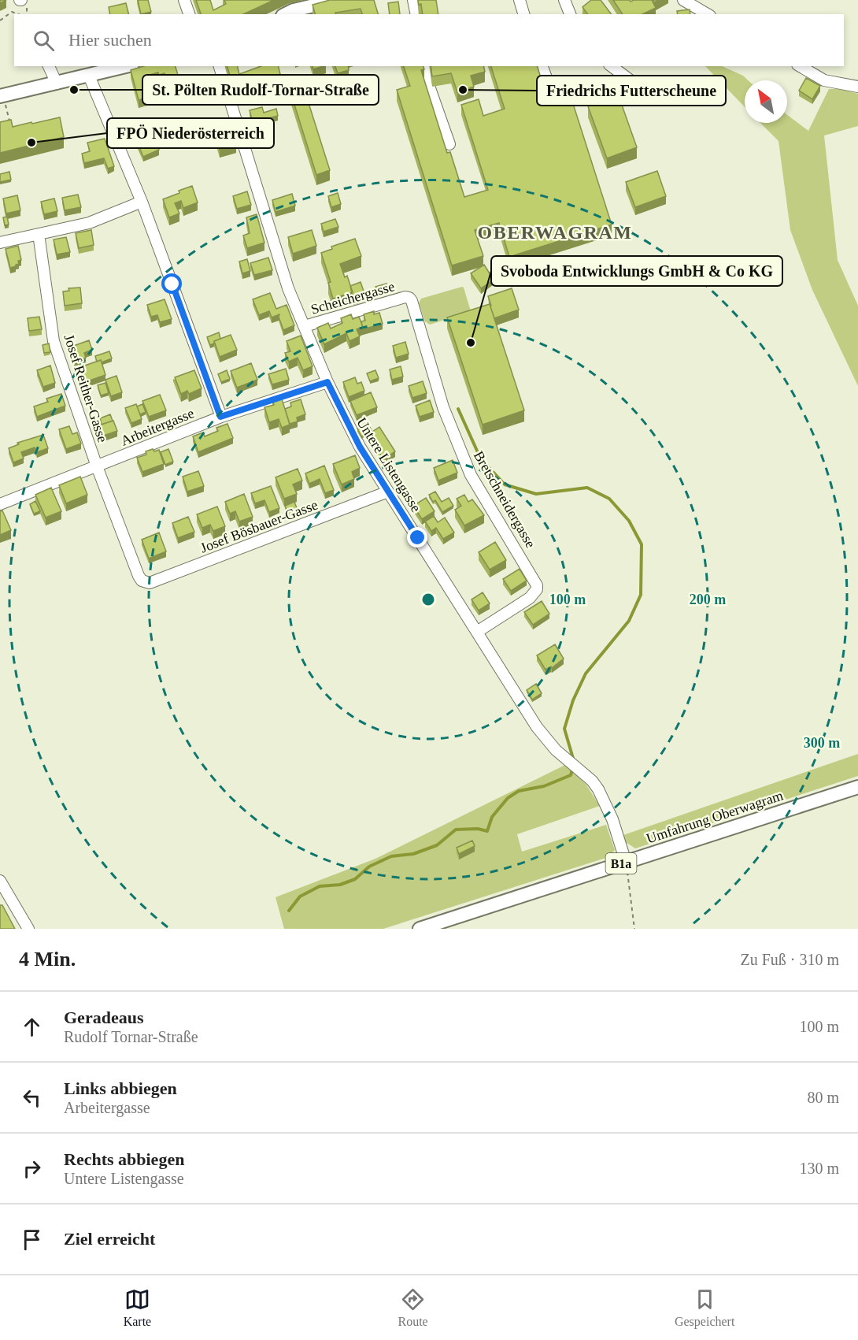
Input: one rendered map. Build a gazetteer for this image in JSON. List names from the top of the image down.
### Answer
{
  "streets": {
    "main road": ["Umfahrung Oberwagram", "B1a"],
    "street": [
      "Scheichergasse",
      "Josef Reither-Gasse",
      "Arbeitergasse",
      "Untere Listengasse",
      "Bretschneidergasse",
      "Josef Bösbauer-Gasse"
    ]
  },
  "crossings": [
    ["Scheichergasse", "Untere Listengasse"],
    ["Scheichergasse", "Bretschneidergasse"],
    ["Josef Reither-Gasse", "Arbeitergasse"],
    ["Josef Reither-Gasse", "Josef Bösbauer-Gasse"],
    ["Arbeitergasse", "Untere Listengasse"],
    ["Untere Listengasse", "Bretschneidergasse"],
    ["Untere Listengasse", "Josef Bösbauer-Gasse"],
    ["Untere Listengasse", "Umfahrung Oberwagram"]
  ],
  "districts": ["OBERWAGRAM"],
  "places": [
    "St. Pölten Rudolf-Tornar-Straße",
    "Friedrichs Futterscheune",
    "FPÖ Niederösterreich",
    "Svoboda Entwicklungs GmbH & Co KG"
  ],
  "north": "top left",
  "page": {
    "search": "Hier suchen",
    "heading": ["4 Min.", "Zu Fuß · 310 m"],
    "list": [
      ["Geradeaus", "Rudolf Tornar-Straße", "100 m"],
      ["Links abbiegen", "Arbeitergasse", "80 m"],
      ["Rechts abbiegen", "Untere Listengasse", "130 m"],
      "Ziel erreicht"
    ],
    "nav": ["Karte", "Route", "Gespeichert"]
  },
  "rings": ["100 m", "200 m", "300 m"]
}
